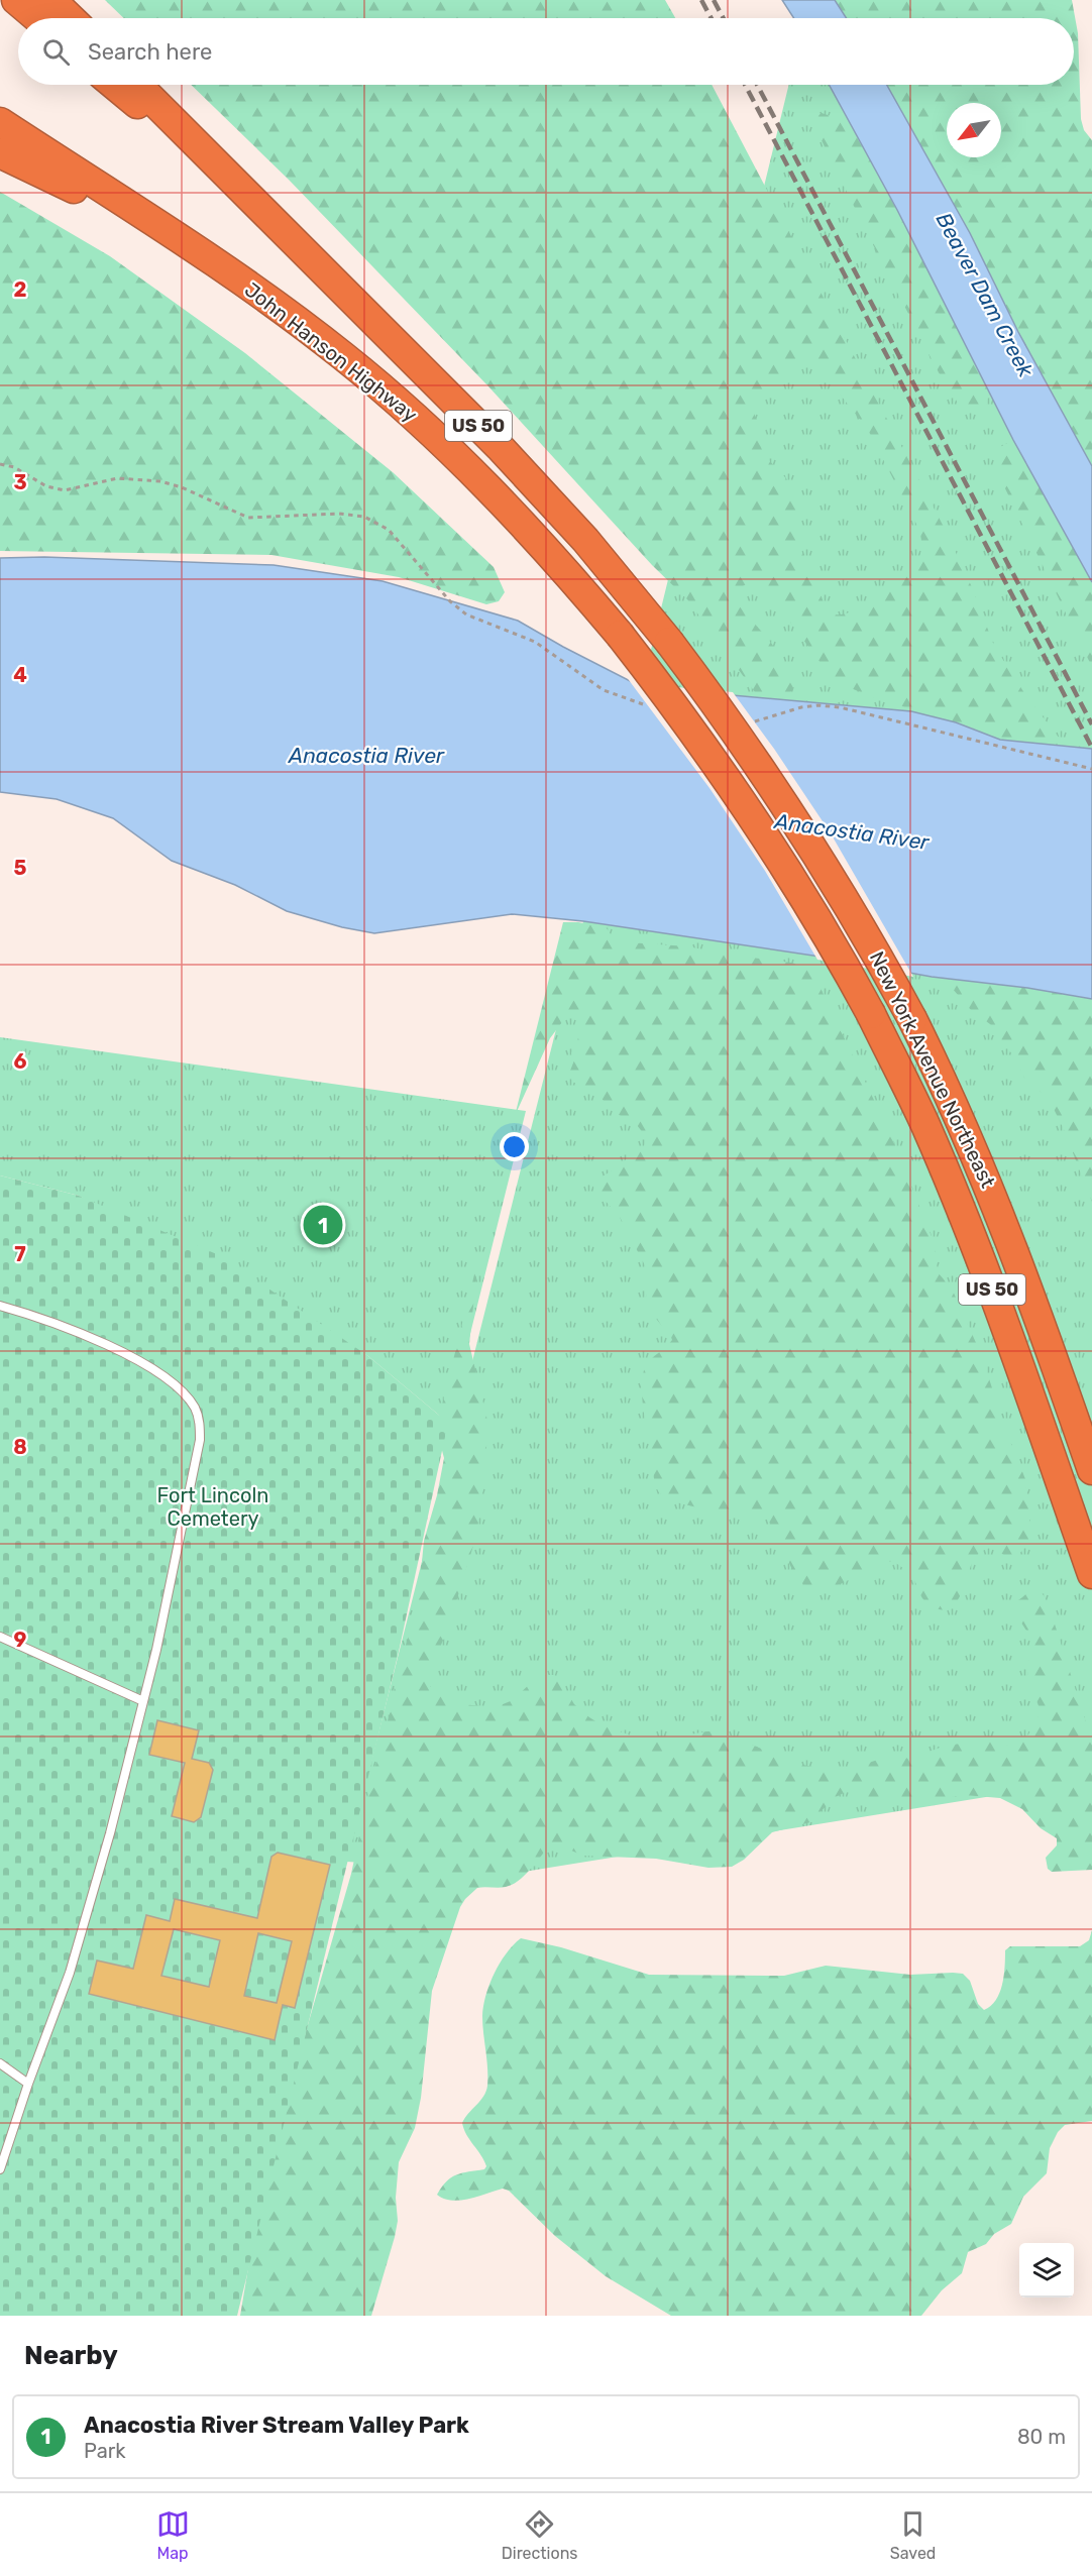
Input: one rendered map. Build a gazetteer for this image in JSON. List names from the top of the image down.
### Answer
{
  "streets": {
    "highway": ["John Hanson Highway", "US 50", "New York Avenue Northeast"]
  },
  "crossings": [
    ["John Hanson Highway", "New York Avenue Northeast"]
  ],
  "water": ["Beaver Dam Creek", "Anacostia River"],
  "parks": ["Fort Lincoln Cemetery"],
  "north": "bottom left",
  "page": {
    "search": "Search here",
    "pins": "1",
    "heading": "Nearby",
    "list": [
      {
        "mark": "1",
        "name": "Anacostia River Stream Valley Park",
        "note": "Park",
        "value": "80 m"
      }
    ],
    "nav": ["Map", "Directions", "Saved"]
  },
  "grid": {
    "rows": [
      "2",
      "3",
      "4",
      "5",
      "6",
      "7",
      "8",
      "9"
    ]
  }
}
